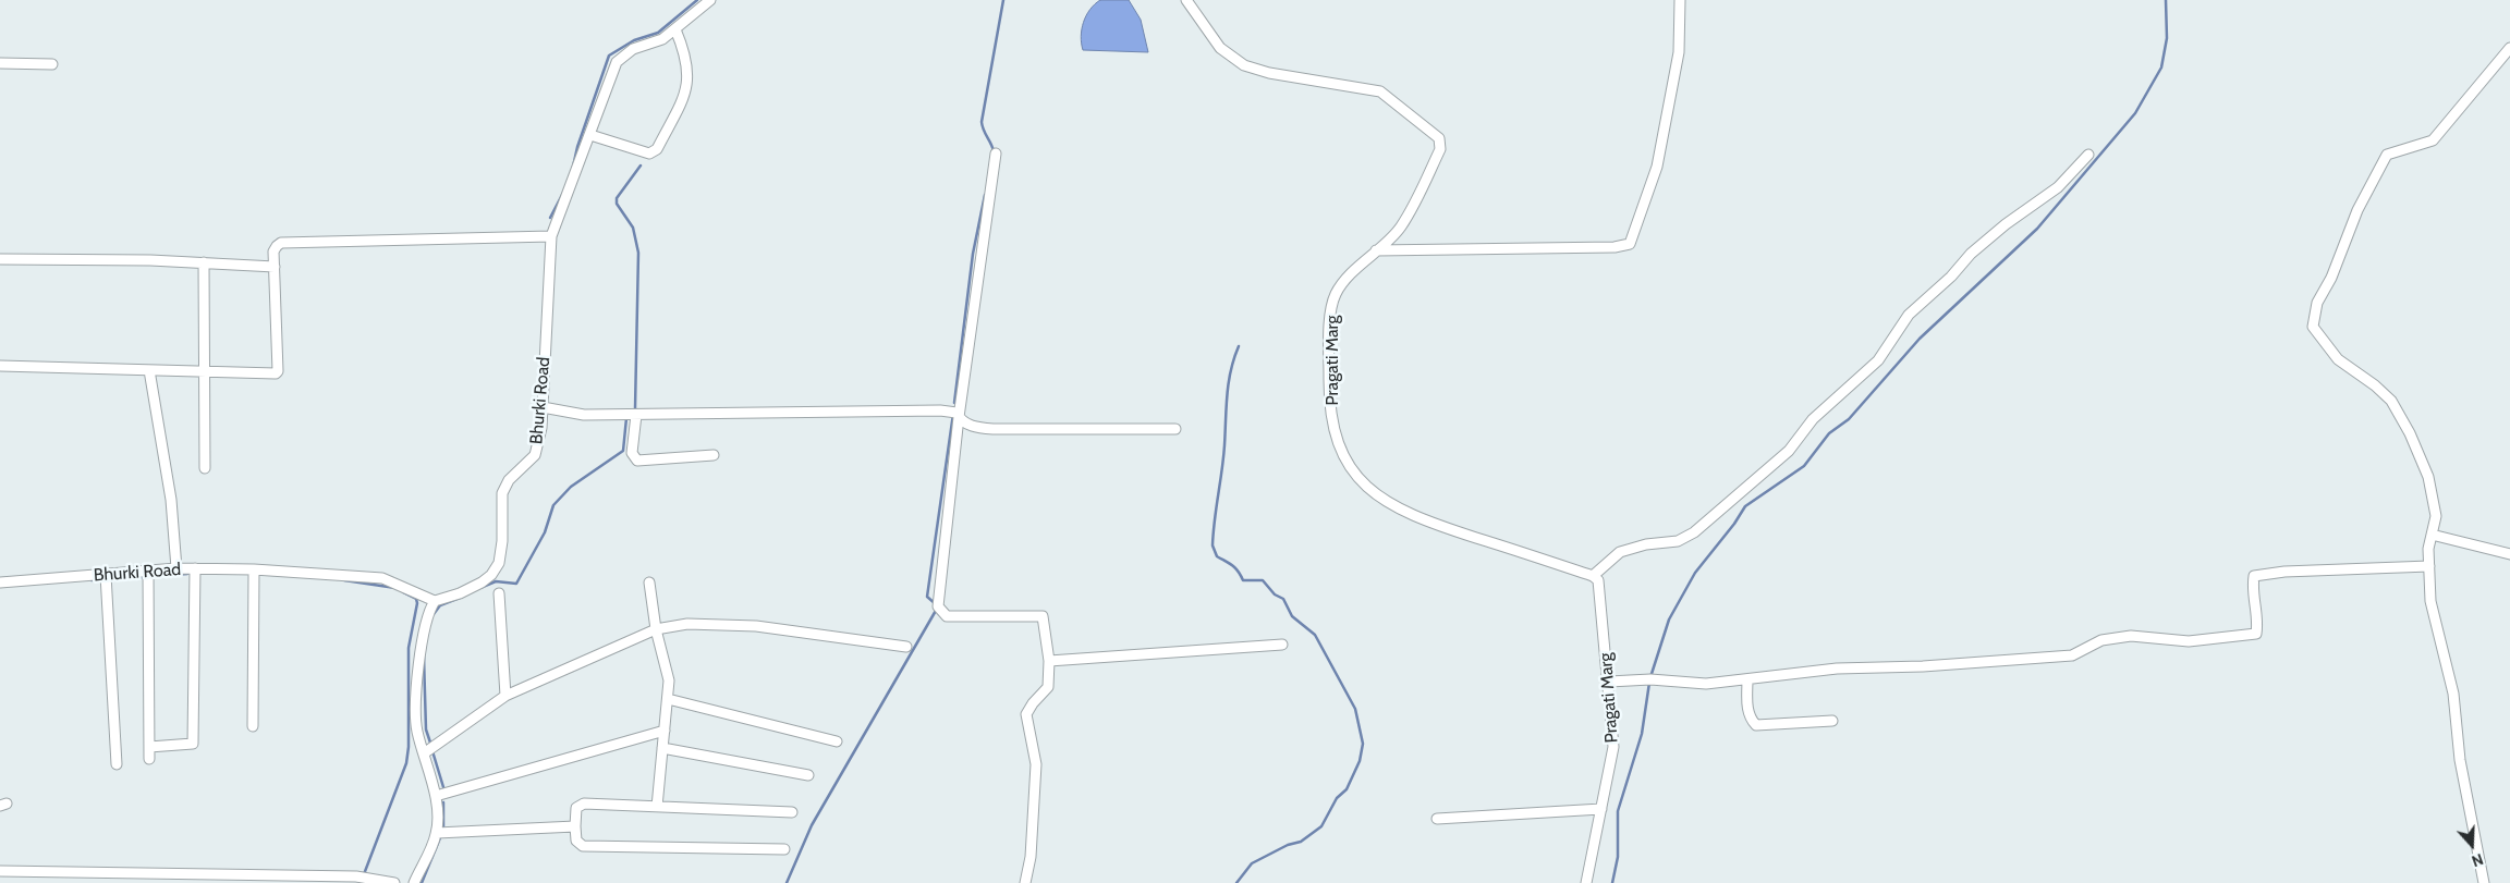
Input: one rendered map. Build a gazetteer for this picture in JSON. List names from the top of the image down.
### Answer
{
  "streets": {
    "street": ["Pragati Marg", "Bhurki Road"]
  },
  "north": "bottom"
}
